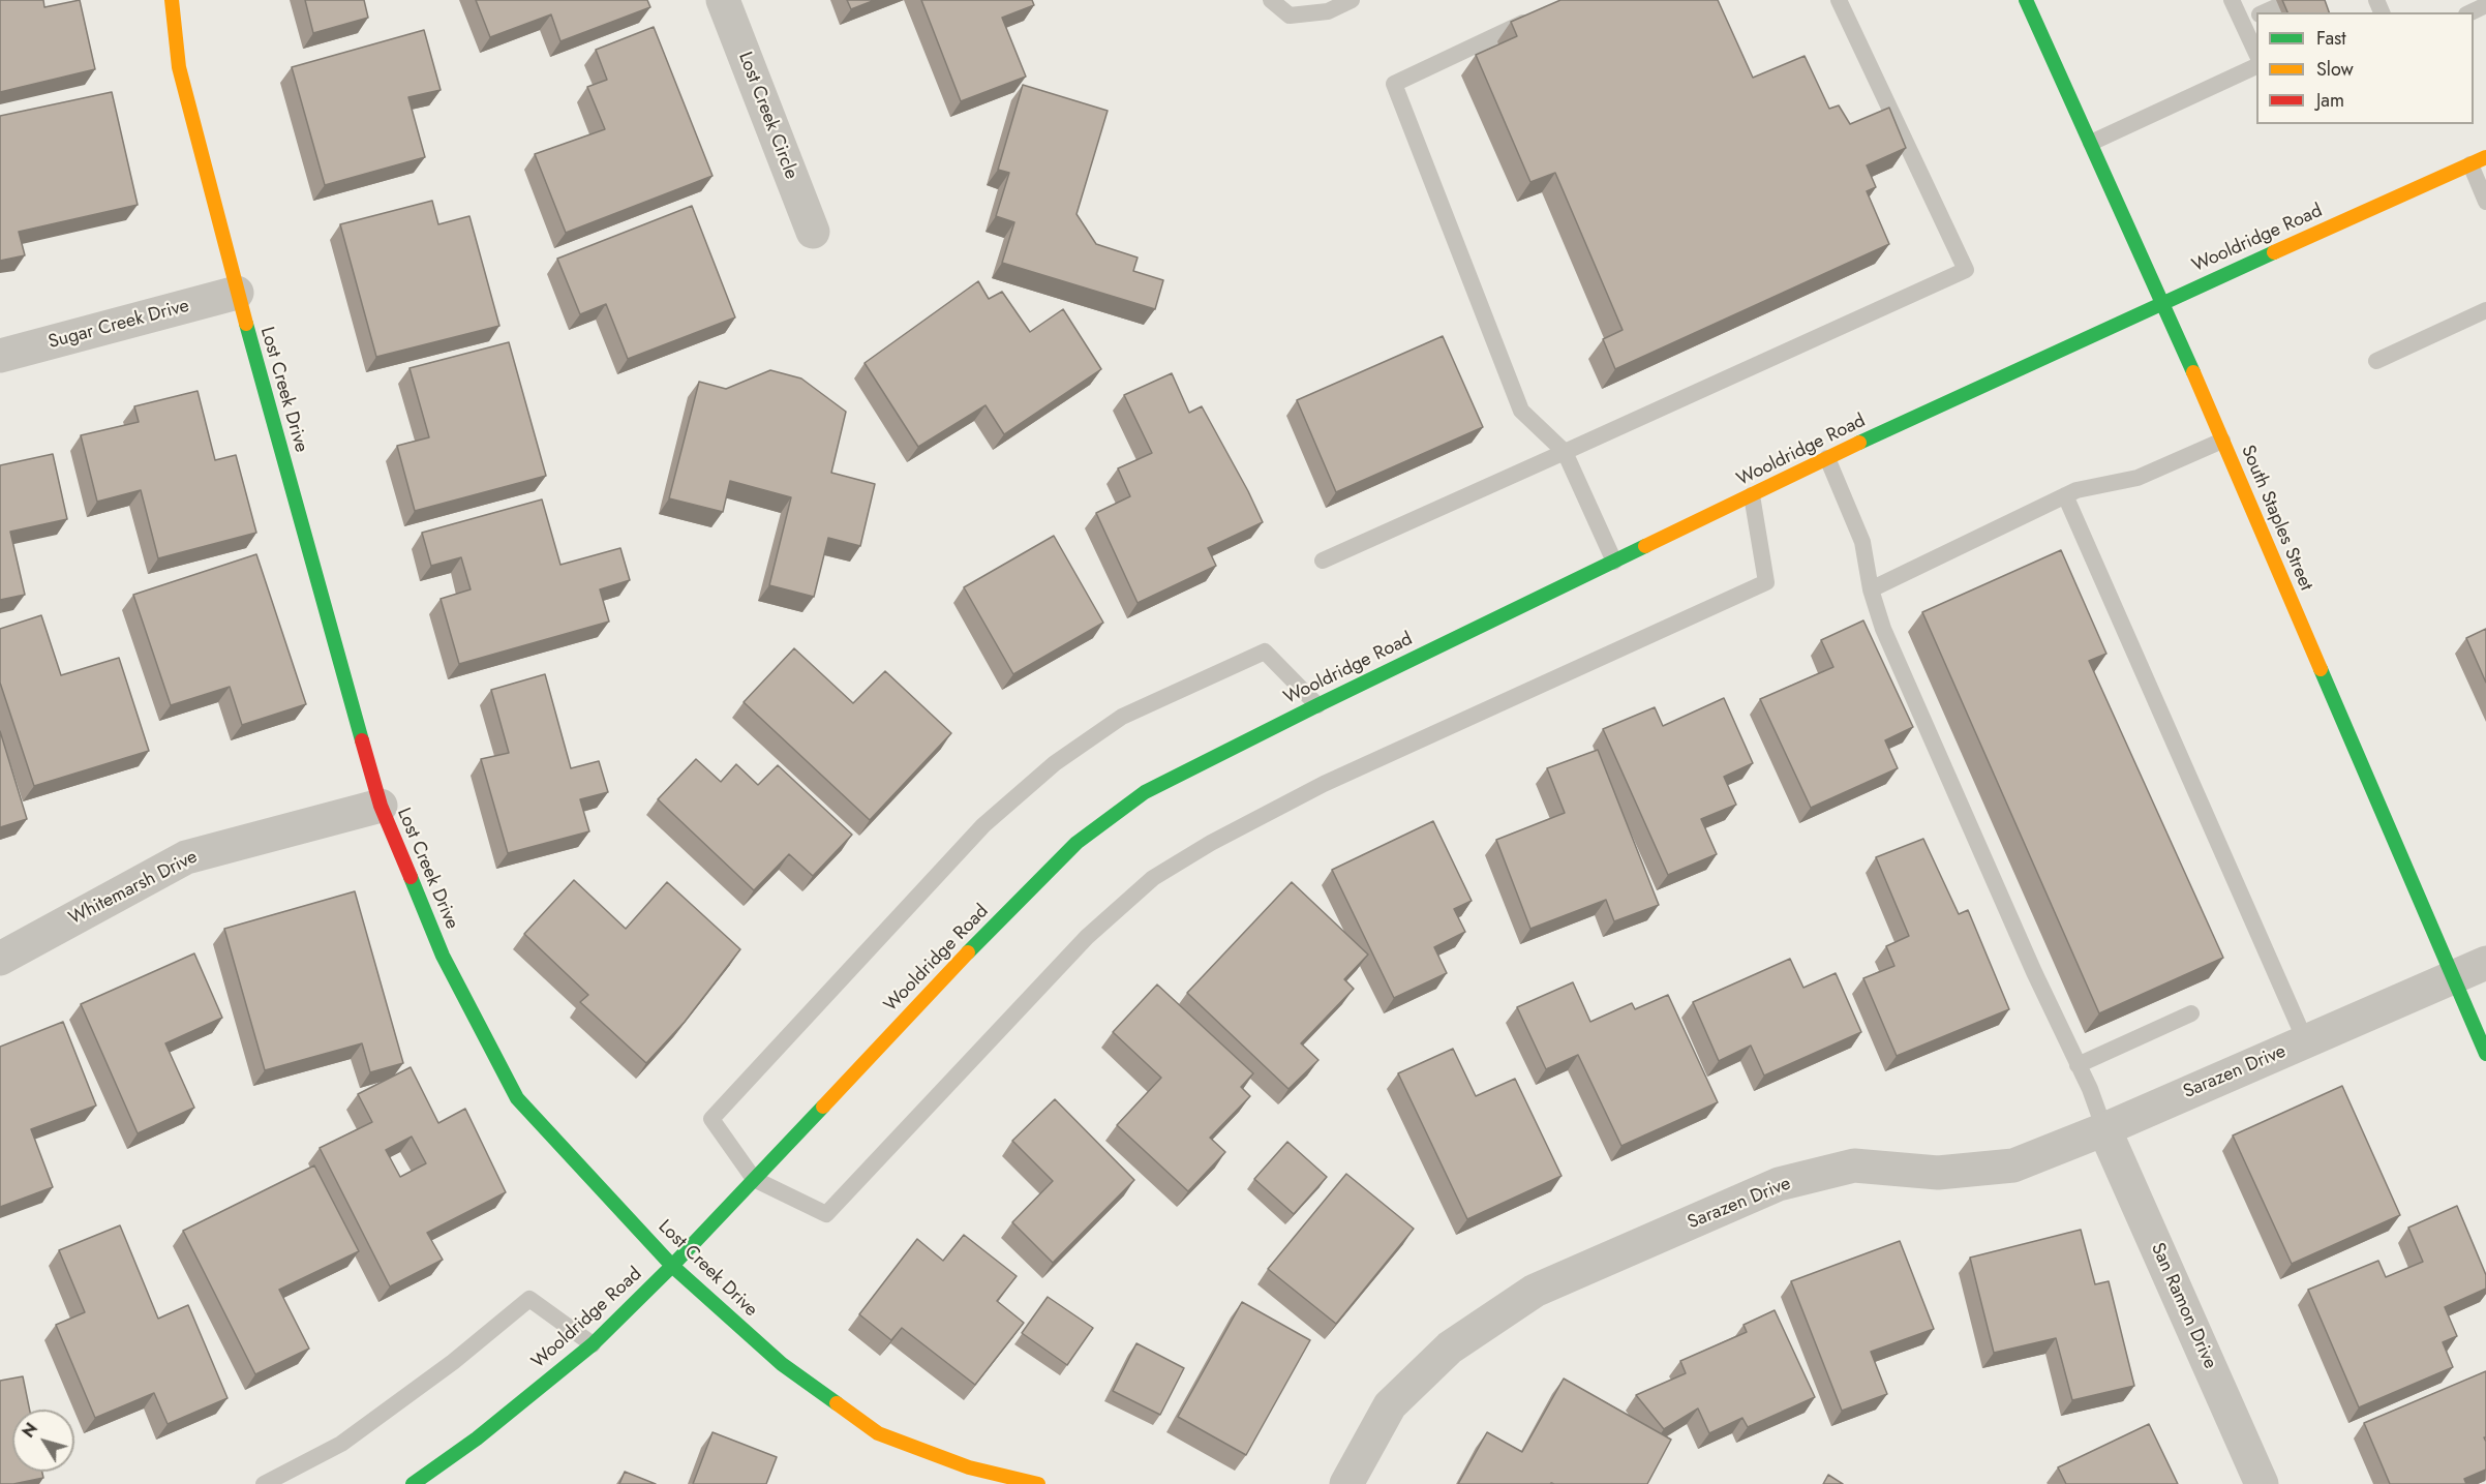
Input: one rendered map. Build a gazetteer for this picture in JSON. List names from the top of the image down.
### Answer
{
  "streets": {
    "street": [
      "Lost Creek Circle",
      "Wooldridge Road",
      "Sugar Creek Drive",
      "Lost Creek Drive",
      "South Staples Street",
      "Whitemarsh Drive",
      "Sarazen Drive",
      "San Ramon Drive"
    ]
  },
  "crossings": [
    ["Wooldridge Road", "Lost Creek Drive"],
    ["Wooldridge Road", "South Staples Street"],
    ["Sugar Creek Drive", "Lost Creek Drive"],
    ["Lost Creek Drive", "Whitemarsh Drive"],
    ["South Staples Street", "Sarazen Drive"],
    ["Sarazen Drive", "San Ramon Drive"]
  ],
  "legend": ["Fast", "Slow", "Jam"],
  "north": "top left"
}
